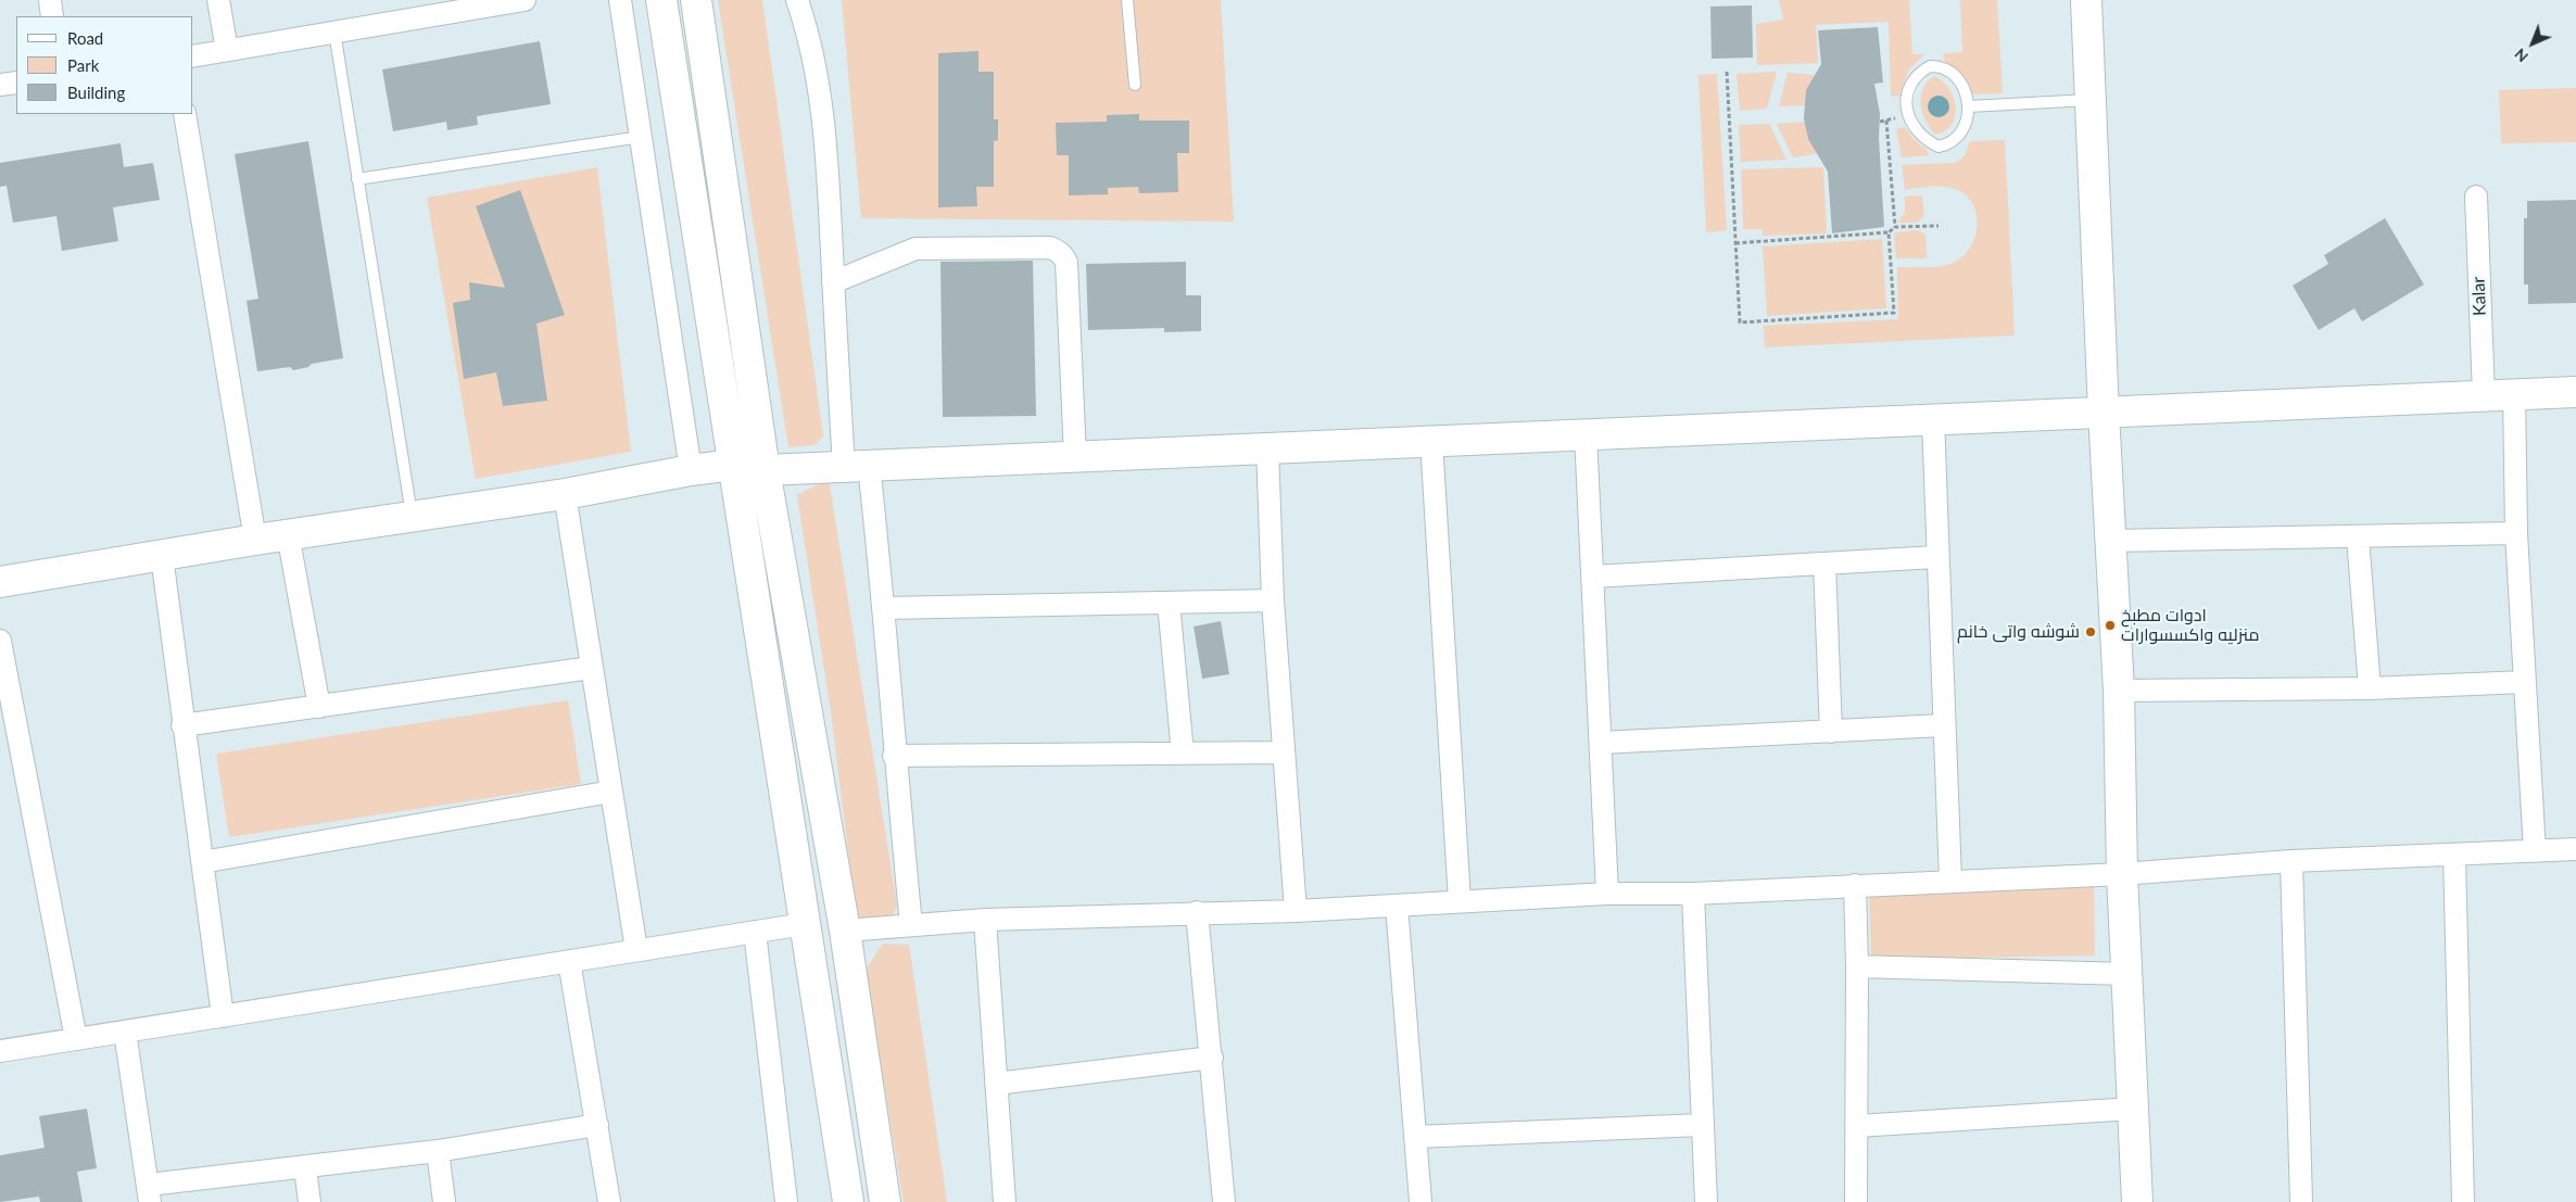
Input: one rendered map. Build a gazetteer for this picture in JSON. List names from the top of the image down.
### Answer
{
  "streets": {
    "street": ["Kalar"]
  },
  "places": ["ادوات مطبخ منزليه واكسسوارات", "شوشه واتى خانم"],
  "legend": ["Road", "Park", "Building"],
  "north": "bottom left"
}
